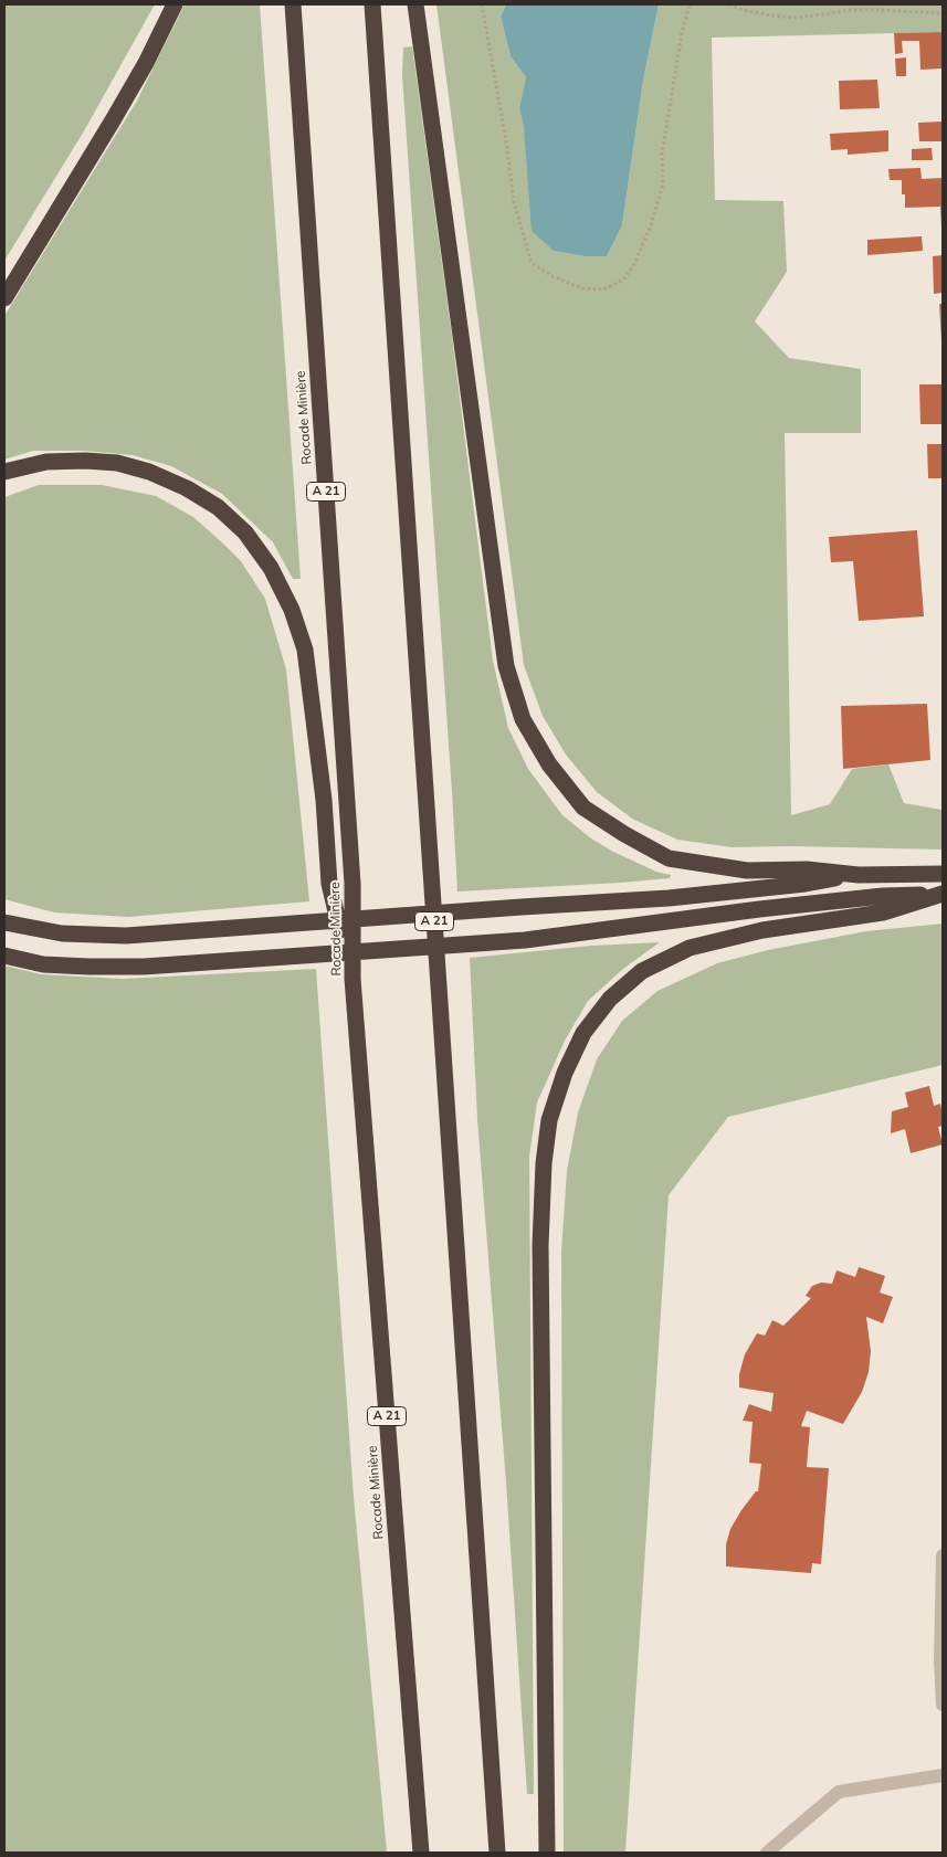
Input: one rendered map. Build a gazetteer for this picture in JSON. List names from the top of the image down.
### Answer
{
  "streets": {
    "highway": ["Rocade Minière", "A 21"]
  }
}
